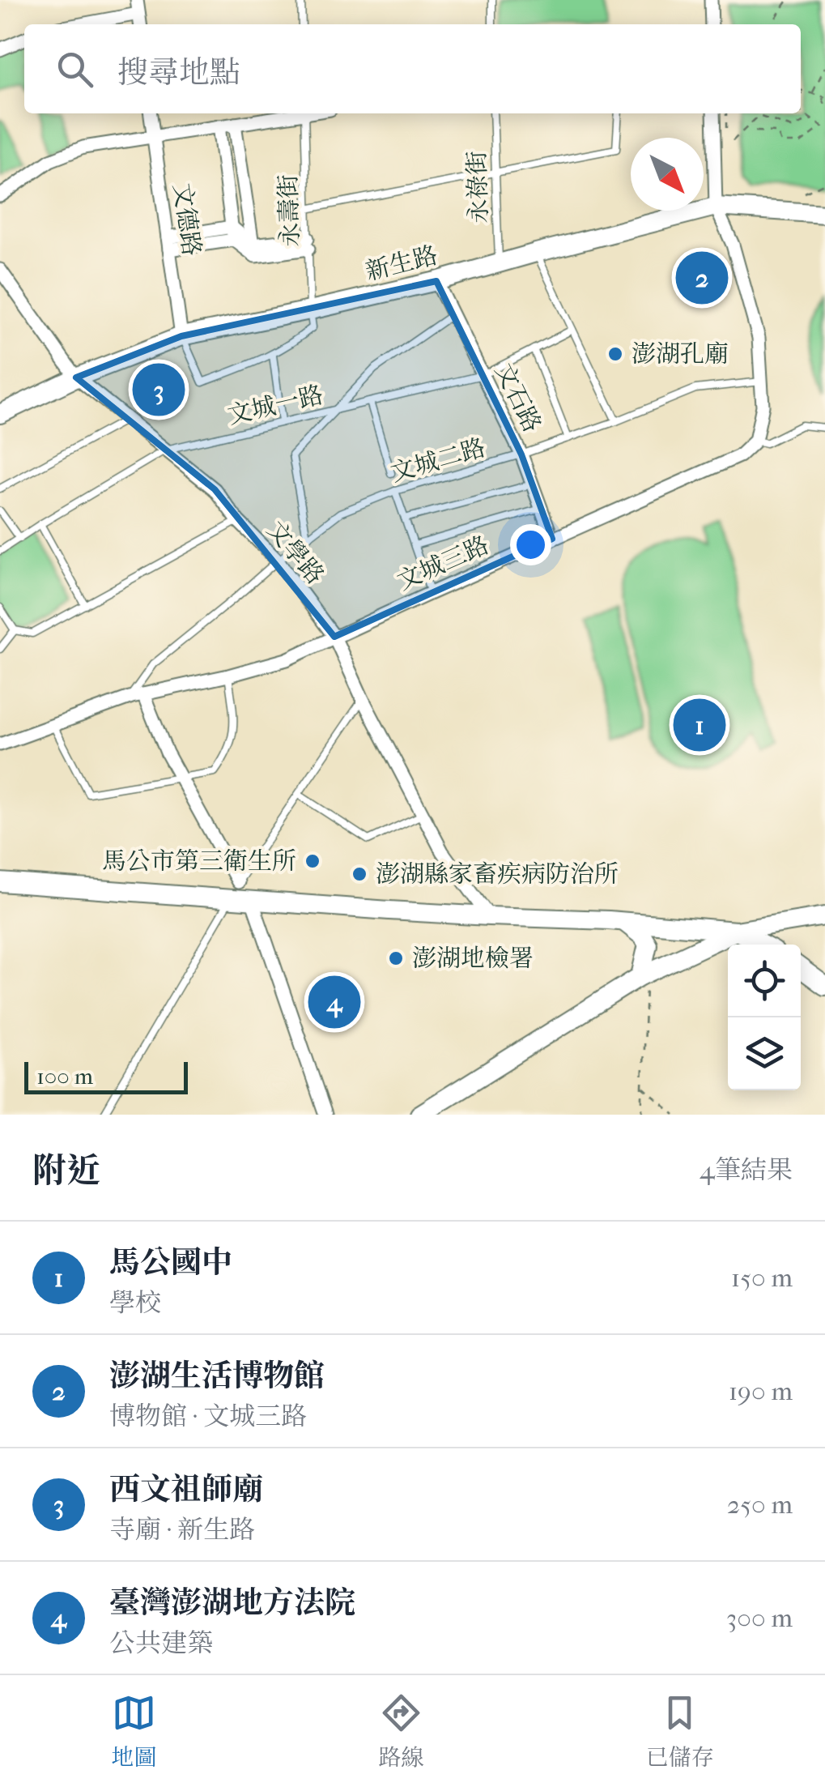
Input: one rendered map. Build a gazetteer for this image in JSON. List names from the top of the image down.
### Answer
{
  "streets": {
    "main road": ["新生路"],
    "street": [
      "文德路",
      "文石路",
      "文學路",
      "文城三路"
    ],
    "lane": [
      "永祿街",
      "永壽街",
      "文城一路",
      "文城二路"
    ]
  },
  "crossings": [
    ["永祿街", "新生路"],
    ["永壽街", "新生路"],
    ["文德路", "新生路"],
    ["新生路", "文石路"],
    ["新生路", "文學路"],
    ["文石路", "文城一路"],
    ["文石路", "文城二路"],
    ["文石路", "文城三路"],
    ["文城一路", "文學路"],
    ["文城二路", "文學路"],
    ["文城二路", "文城三路"],
    ["文學路", "文城三路"]
  ],
  "places": [
    "澎湖孔廟",
    "馬公市第三衛生所",
    "澎湖縣家畜疾病防治所",
    "澎湖地檢署"
  ],
  "scale_bar": "100 m",
  "north": "bottom right",
  "page": {
    "search": "搜尋地點",
    "pins": [
      "2",
      "3",
      "1",
      "4"
    ],
    "scale": "100 m",
    "heading": ["附近", "4筆結果"],
    "list": [
      {
        "mark": "1",
        "name": "馬公國中",
        "note": "學校",
        "value": "150 m"
      },
      {
        "mark": "2",
        "name": "澎湖生活博物館",
        "note": "博物館 · 文城三路",
        "value": "190 m"
      },
      {
        "mark": "3",
        "name": "西文祖師廟",
        "note": "寺廟 · 新生路",
        "value": "250 m"
      },
      {
        "mark": "4",
        "name": "臺灣澎湖地方法院",
        "note": "公共建築",
        "value": "300 m"
      }
    ],
    "nav": ["地圖", "路線", "已儲存"]
  }
}
